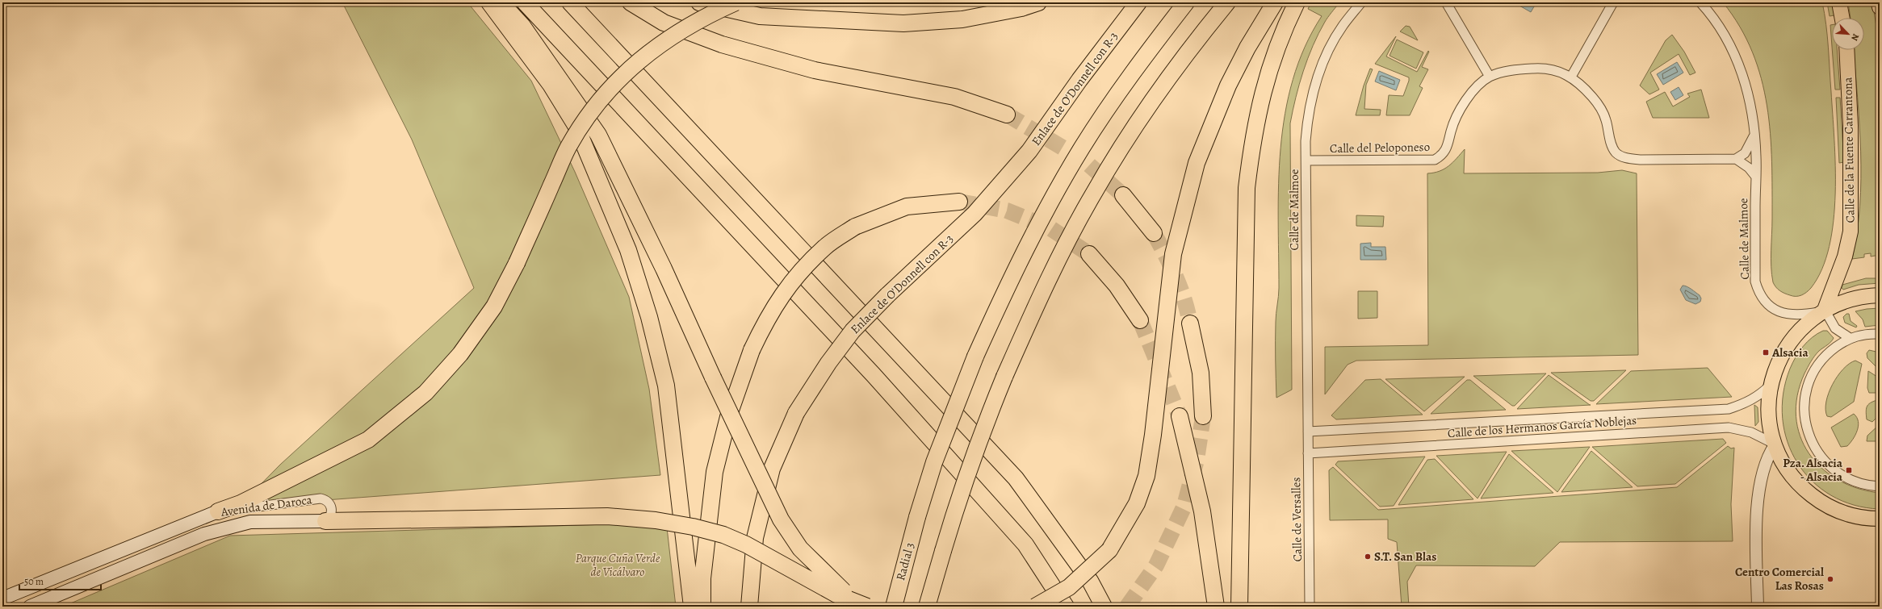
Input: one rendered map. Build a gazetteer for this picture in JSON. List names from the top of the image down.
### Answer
{
  "streets": {
    "highway": ["Enlace de O'Donnell con R-3", "Radial 3"],
    "main road": ["Calle de la Fuente Carrantona", "Avenida de Daroca"],
    "street": [
      "Calle del Peloponeso",
      "Calle de Malmoe",
      "Calle de los Hermanos García Noblejas",
      "Calle de Versalles"
    ]
  },
  "crossings": [
    ["Calle del Peloponeso", "Calle de Malmoe"],
    ["Calle de la Fuente Carrantona", "Calle de Malmoe"],
    ["Calle de Malmoe", "Calle de los Hermanos García Noblejas"],
    ["Calle de Malmoe", "Calle de Versalles"],
    ["Calle de los Hermanos García Noblejas", "Calle de Versalles"]
  ],
  "parks": ["Parque Cuña Verde de Vicálvaro"],
  "places": {
    "transit": ["Alsacia", "Pza. Alsacia - Alsacia"],
    "other": ["S.T. San Blas", "Centro Comercial Las Rosas"]
  },
  "scale_bar": "50 m",
  "north": "bottom right"
}
